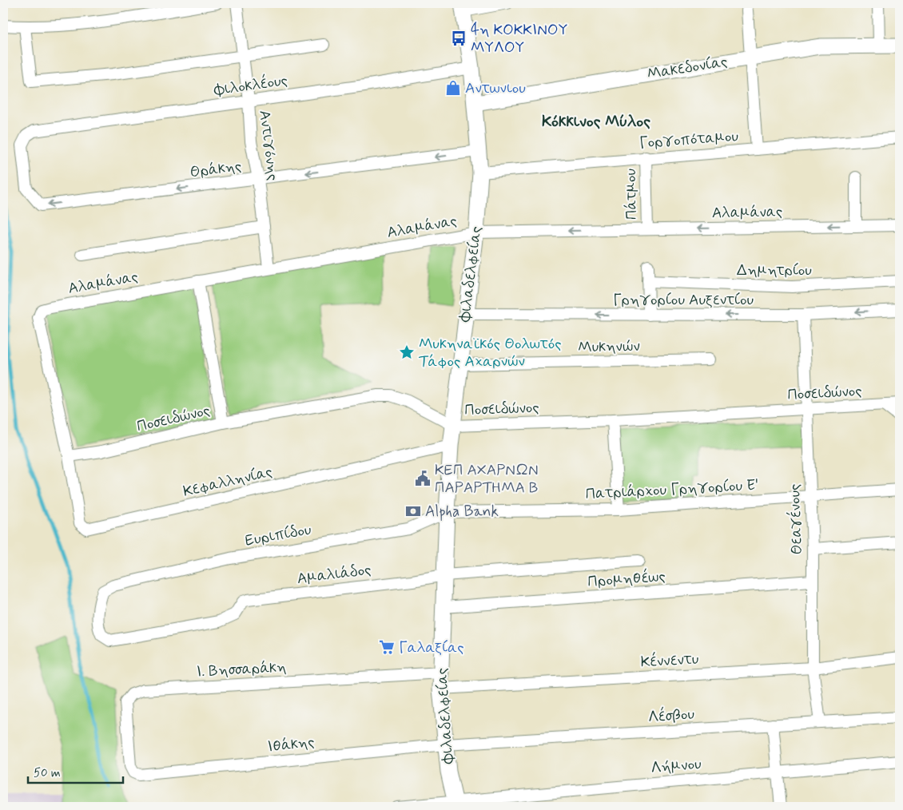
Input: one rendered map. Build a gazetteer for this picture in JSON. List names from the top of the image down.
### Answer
{
  "streets": {
    "main road": ["Μακεδονίας", "Φιλαδελφείας"],
    "street": [
      "Φιλοκλέους",
      "Γοργοπόταμου",
      "Αντιγόνης",
      "Θράκης",
      "Πάτμου",
      "Αλαμάνας",
      "Δημητρίου",
      "Γρηγορίου Αυξεντίου",
      "Μυκηνών",
      "Ποσειδώνος",
      "Κεφαλληνίας",
      "Πατριάρχου Γρηγορίου E'",
      "Θεαγένους",
      "Ευριπίδου",
      "Αμαλιάδος",
      "Προμηθέως",
      "Κέννεντυ",
      "Ι. Βησσαράκη",
      "Λέσβου",
      "Ιθάκης",
      "Λήμνου"
    ]
  },
  "crossings": [
    ["Μακεδονίας", "Φιλαδελφείας"],
    ["Φιλοκλέους", "Αντιγόνης"],
    ["Φιλοκλέους", "Θράκης"],
    ["Φιλοκλέους", "Φιλαδελφείας"],
    ["Γοργοπόταμου", "Πάτμου"],
    ["Γοργοπόταμου", "Φιλαδελφείας"],
    ["Αντιγόνης", "Θράκης"],
    ["Αντιγόνης", "Αλαμάνας"],
    ["Θράκης", "Φιλαδελφείας"],
    ["Πάτμου", "Αλαμάνας"],
    ["Αλαμάνας", "Φιλαδελφείας"],
    ["Αλαμάνας", "Ποσειδώνος"],
    ["Αλαμάνας", "Κεφαλληνίας"],
    ["Φιλαδελφείας", "Γρηγορίου Αυξεντίου"],
    ["Φιλαδελφείας", "Μυκηνών"],
    ["Φιλαδελφείας", "Ποσειδώνος"],
    ["Φιλαδελφείας", "Κεφαλληνίας"],
    ["Φιλαδελφείας", "Πατριάρχου Γρηγορίου E'"],
    ["Φιλαδελφείας", "Ευριπίδου"],
    ["Φιλαδελφείας", "Αμαλιάδος"],
    ["Φιλαδελφείας", "Προμηθέως"],
    ["Φιλαδελφείας", "Κέννεντυ"],
    ["Φιλαδελφείας", "Ι. Βησσαράκη"],
    ["Φιλαδελφείας", "Λέσβου"],
    ["Φιλαδελφείας", "Ιθάκης"],
    ["Φιλαδελφείας", "Λήμνου"],
    ["Γρηγορίου Αυξεντίου", "Θεαγένους"],
    ["Ποσειδώνος", "Κεφαλληνίας"],
    ["Ποσειδώνος", "Θεαγένους"],
    ["Πατριάρχου Γρηγορίου E'", "Θεαγένους"],
    ["Πατριάρχου Γρηγορίου E'", "Ευριπίδου"],
    ["Θεαγένους", "Προμηθέως"],
    ["Θεαγένους", "Κέννεντυ"],
    ["Θεαγένους", "Λέσβου"],
    ["Ευριπίδου", "Αμαλιάδος"],
    ["Ι. Βησσαράκη", "Ιθάκης"],
    ["Λέσβου", "Ιθάκης"]
  ],
  "one_way": ["Αλαμάνας", "Γρηγορίου Αυξεντίου"],
  "districts": ["Κόκκινος Μύλος"],
  "places": {
    "bus stop": ["4η ΚΟΚΚΙΝΟΥ ΜΥΛΟΥ"],
    "shop": ["Αντωνιου"],
    "place": ["Μυκηναϊκός Θολωτός Τάφος Αχαρνών"],
    "public building": ["ΚΕΠ ΑΧΑΡΝΩΝ ΠΑΡΑΡΤΗΜΑ Β"],
    "bank": ["Alpha Bank"],
    "supermarket": ["Γαλαξίας"]
  },
  "scale_bar": "50 m"
}
